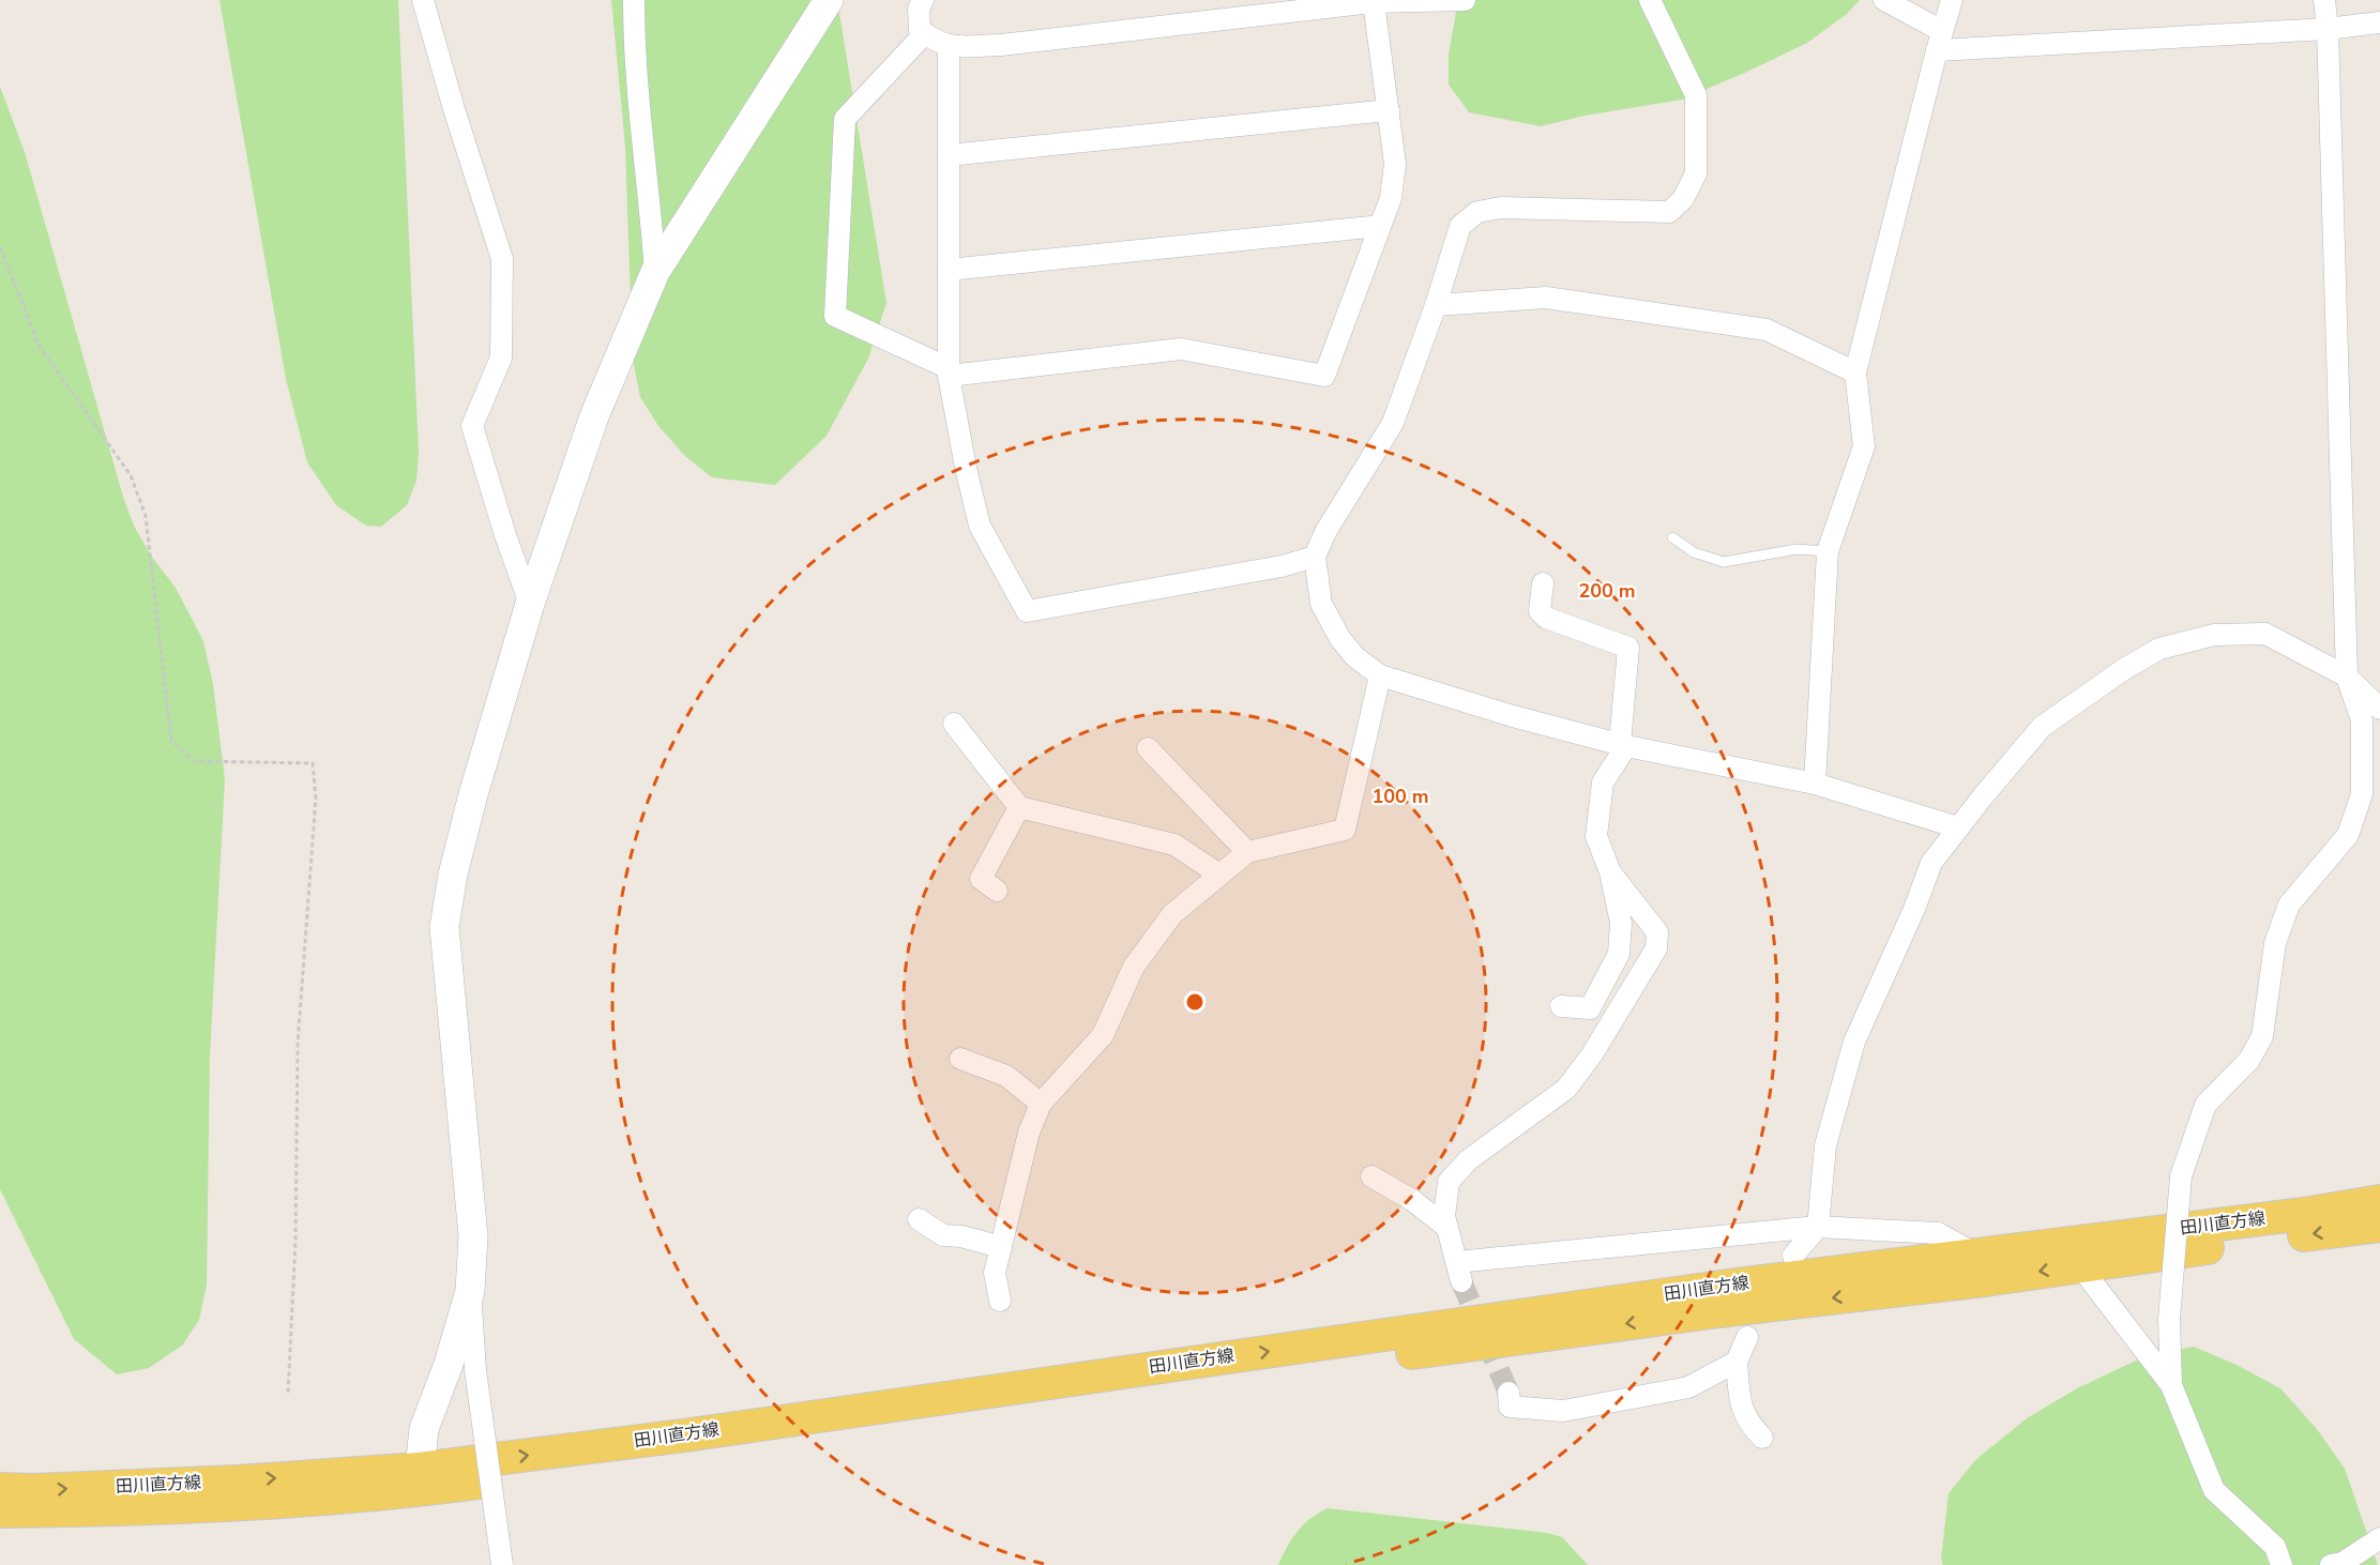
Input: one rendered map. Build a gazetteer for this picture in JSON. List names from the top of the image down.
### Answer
{
  "streets": {
    "main road": ["田川直方線"]
  },
  "rings": ["200 m", "100 m"]
}
